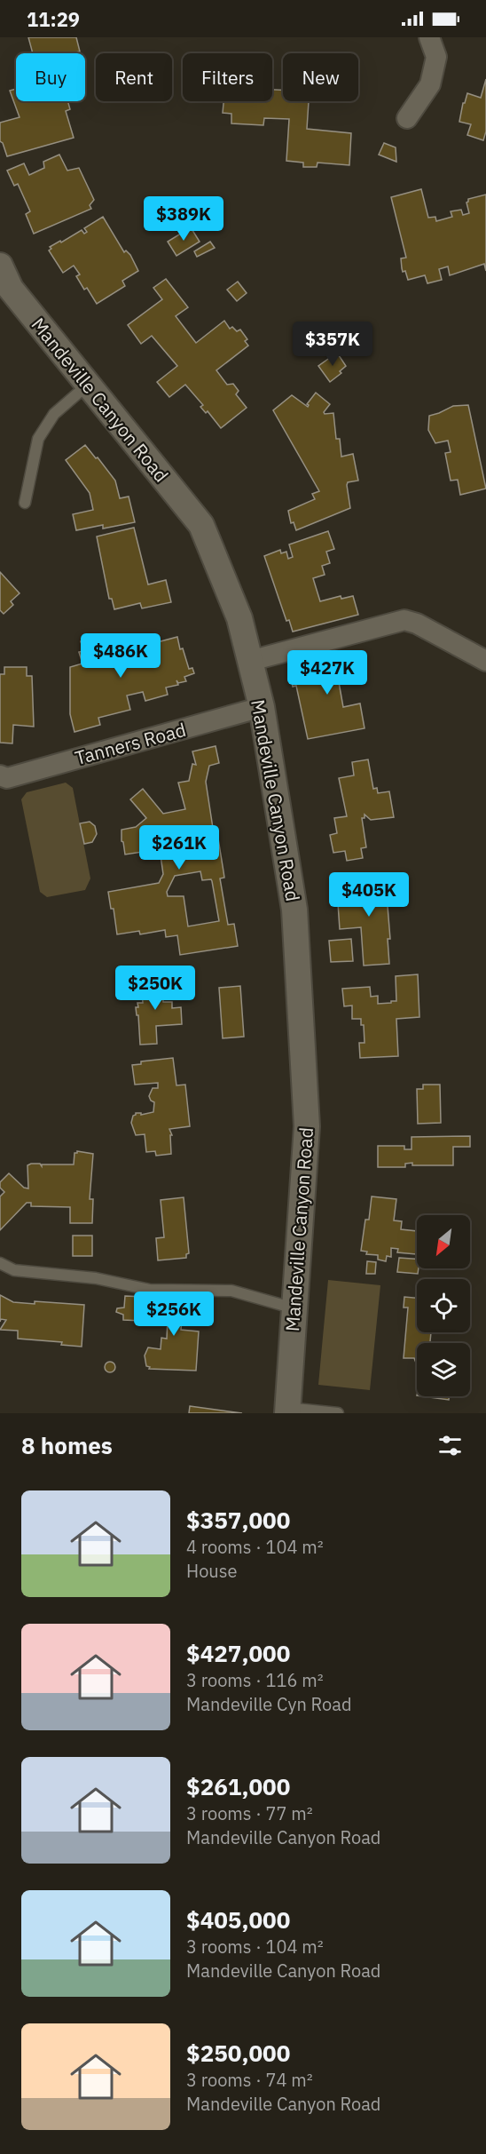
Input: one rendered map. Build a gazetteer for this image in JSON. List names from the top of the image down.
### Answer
{
  "streets": {
    "street": ["Mandeville Canyon Road", "Tanners Road"]
  },
  "crossings": [
    ["Mandeville Canyon Road", "Tanners Road"]
  ],
  "north": "bottom left",
  "page": {
    "status": "11:29",
    "chip": [
      "Buy",
      "Rent",
      "Filters",
      "New"
    ],
    "price": [
      "$389K",
      "$357K",
      "$486K",
      "$427K",
      "$261K",
      "$405K",
      "$250K",
      "$256K"
    ],
    "heading": "8 homes",
    "list": [
      {
        "name": "$357,000",
        "note": "4 rooms · 104 m² · House"
      },
      {
        "name": "$427,000",
        "note": "3 rooms · 116 m² · Mandeville Cyn Road"
      },
      {
        "name": "$261,000",
        "note": "3 rooms · 77 m² · Mandeville Canyon Road"
      },
      {
        "name": "$405,000",
        "note": "3 rooms · 104 m² · Mandeville Canyon Road"
      },
      {
        "name": "$250,000",
        "note": "3 rooms · 74 m² · Mandeville Canyon Road"
      }
    ]
  }
}
